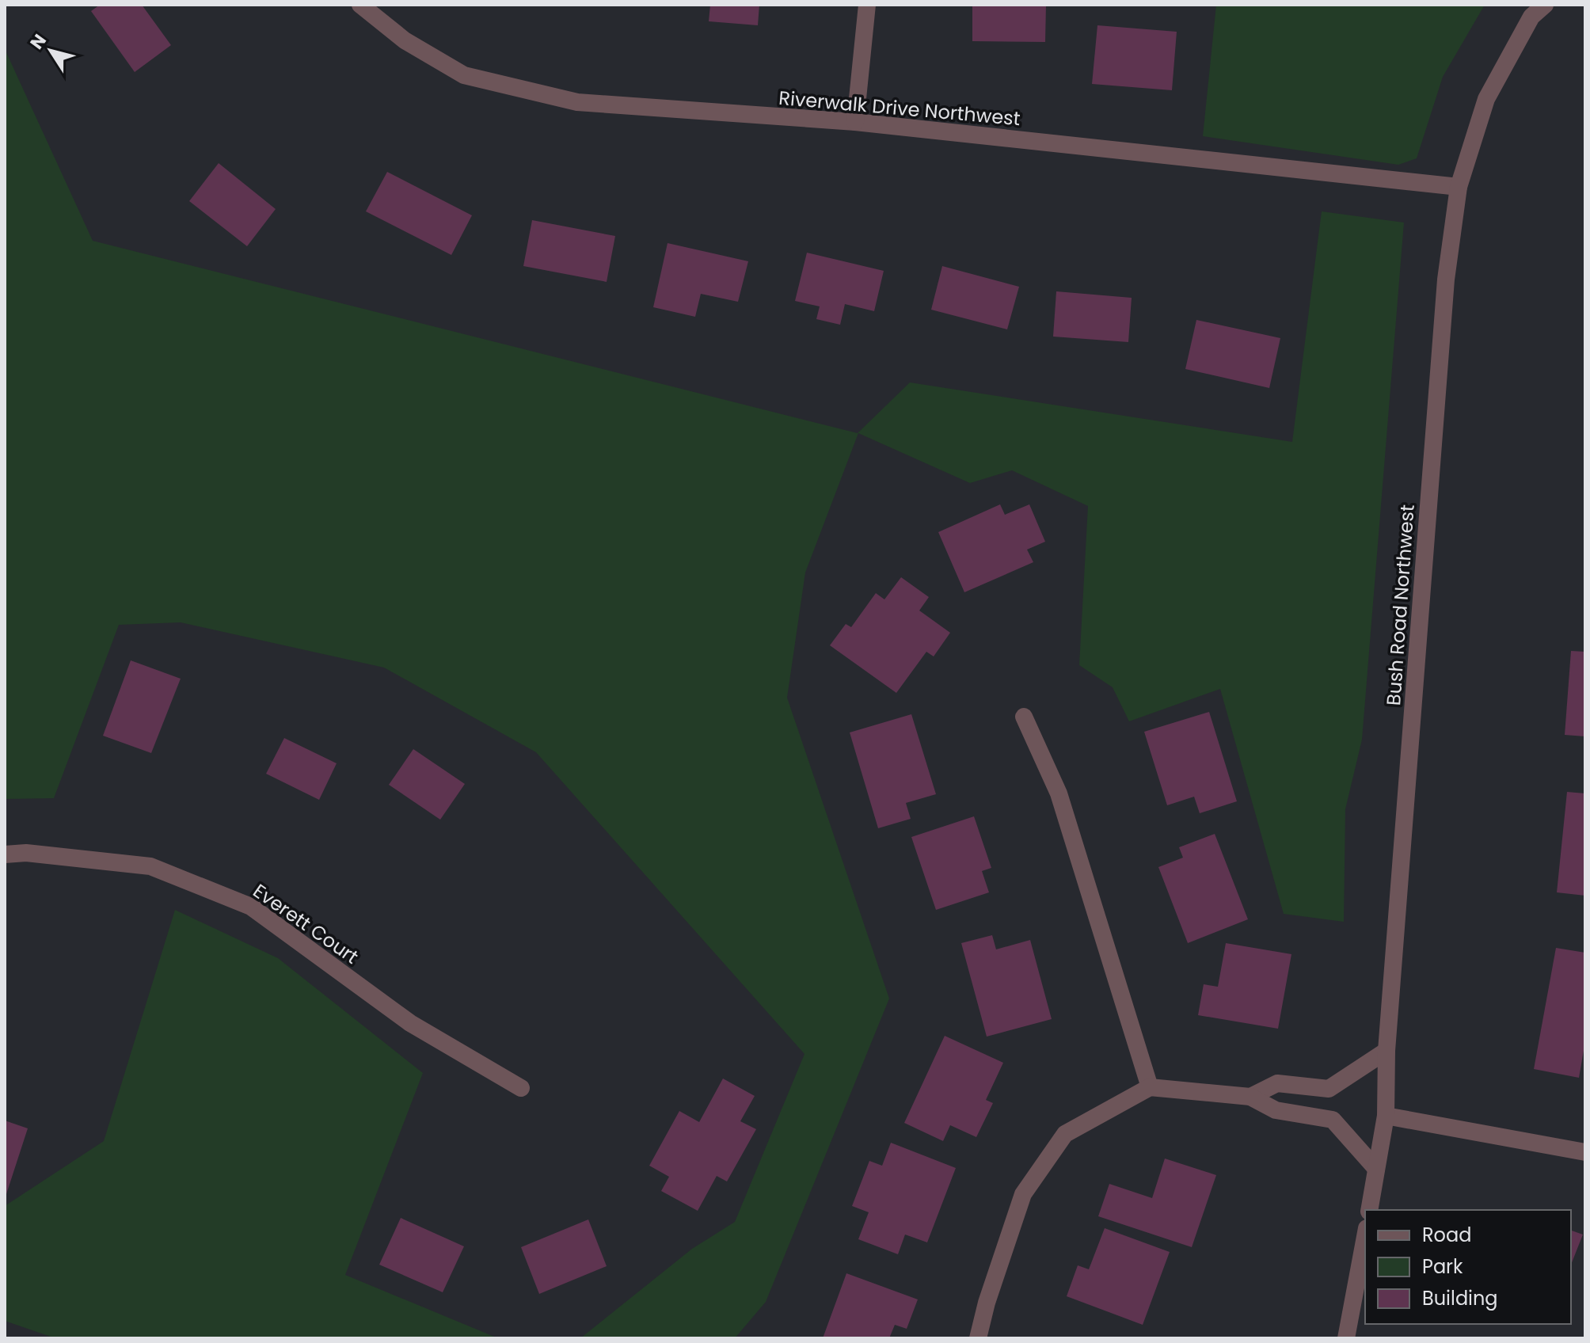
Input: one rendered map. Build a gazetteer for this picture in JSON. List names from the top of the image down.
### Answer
{
  "streets": {
    "street": ["Riverwalk Drive Northwest", "Bush Road Northwest", "Everett Court"]
  },
  "crossings": [
    ["Riverwalk Drive Northwest", "Bush Road Northwest"]
  ],
  "legend": ["Road", "Park", "Building"],
  "north": "top left"
}
